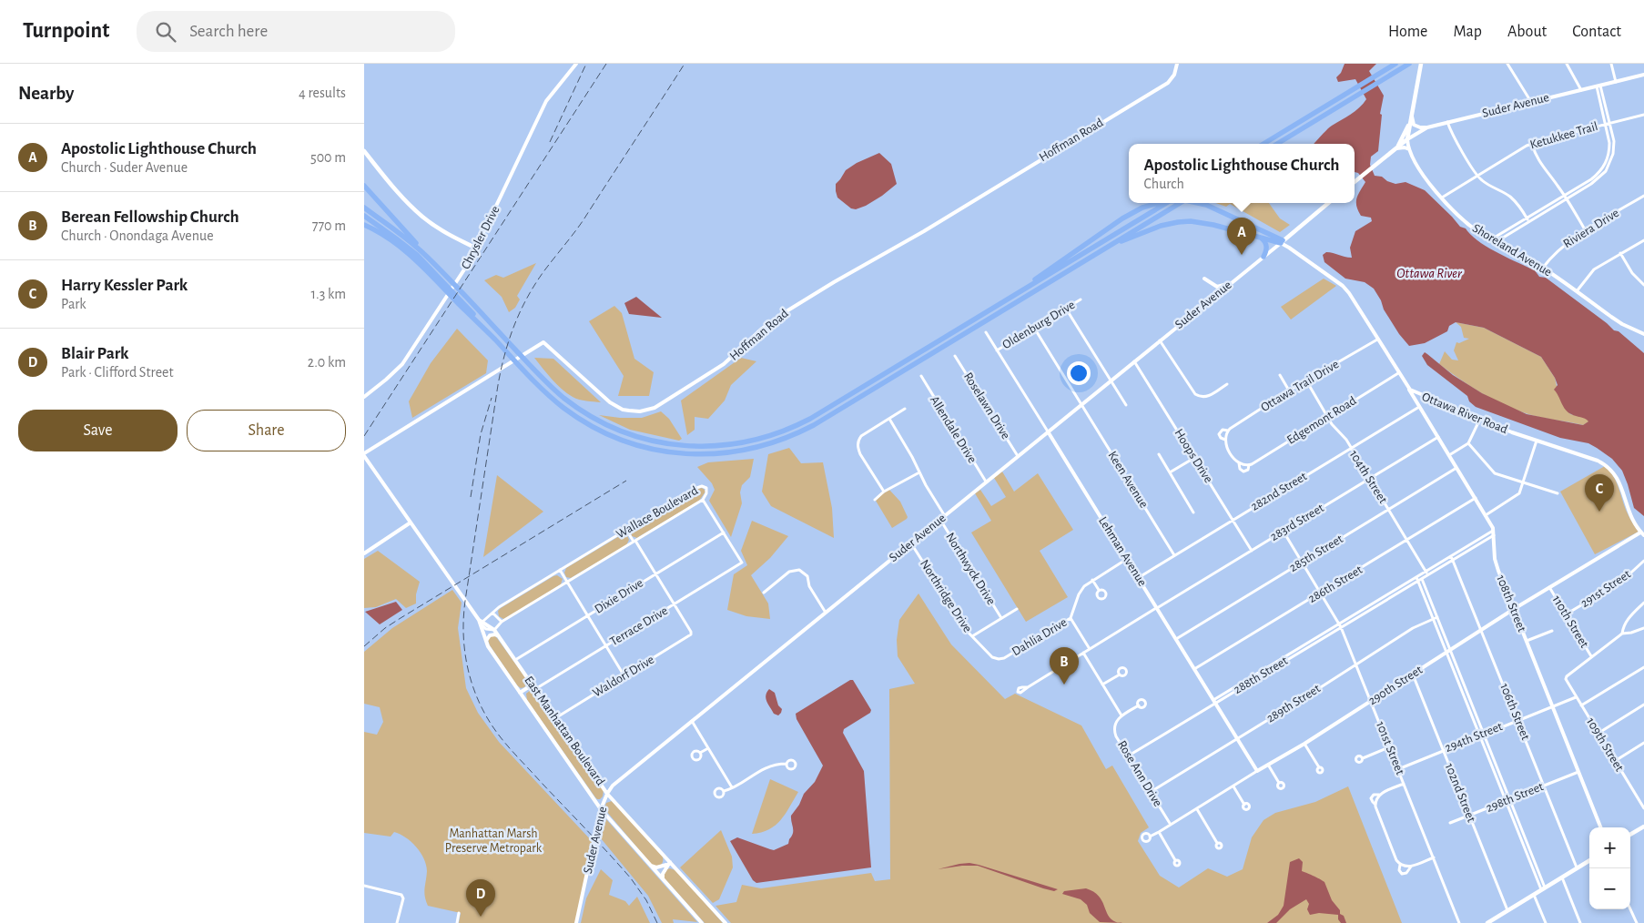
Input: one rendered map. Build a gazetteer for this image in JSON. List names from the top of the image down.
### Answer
{
  "streets": {
    "main road": ["Suder Avenue"],
    "street": [
      "Ketukkee Trail",
      "Hoffman Road",
      "Riviera Drive",
      "Chrysler Drive",
      "Shoreland Avenue",
      "Oldenburg Drive",
      "Ottawa Trail Drive",
      "Roselawn Drive",
      "Ottawa River Road",
      "Edgemont Road",
      "Allendale Drive",
      "Hoops Drive",
      "104th Street",
      "Keen Avenue",
      "282nd Street",
      "Wallace Boulevard",
      "283rd Street",
      "Lehman Avenue",
      "285th Street",
      "Northwyck Drive",
      "286th Street",
      "291st Street",
      "Dixie Drive",
      "Northridge Drive",
      "108th Street",
      "110th Street",
      "Terrace Drive",
      "Dahlia Drive",
      "288th Street",
      "Waldorf Drive",
      "290th Street",
      "289th Street",
      "106th Street",
      "East Manhattan Boulevard",
      "294th Street",
      "109th Street",
      "101st Street",
      "Rose Ann Drive",
      "102nd Street",
      "298th Street"
    ]
  },
  "crossings": [
    ["Suder Avenue", "Shoreland Avenue"],
    ["Suder Avenue", "Roselawn Drive"],
    ["Suder Avenue", "Ottawa River Road"],
    ["Suder Avenue", "Allendale Drive"],
    ["Suder Avenue", "Hoops Drive"],
    ["Suder Avenue", "Keen Avenue"],
    ["Suder Avenue", "Lehman Avenue"],
    ["Suder Avenue", "Northwyck Drive"],
    ["Suder Avenue", "Northridge Drive"],
    ["Suder Avenue", "East Manhattan Boulevard"],
    ["Ketukkee Trail", "Shoreland Avenue"],
    ["Hoffman Road", "East Manhattan Boulevard"],
    ["Riviera Drive", "Shoreland Avenue"],
    ["Oldenburg Drive", "Keen Avenue"],
    ["Oldenburg Drive", "Lehman Avenue"],
    ["Ottawa Trail Drive", "Ottawa River Road"],
    ["Ottawa Trail Drive", "104th Street"],
    ["Ottawa River Road", "Edgemont Road"],
    ["Ottawa River Road", "108th Street"],
    ["Ottawa River Road", "290th Street"],
    ["Edgemont Road", "104th Street"],
    ["Hoops Drive", "282nd Street"],
    ["Hoops Drive", "283rd Street"],
    ["104th Street", "282nd Street"],
    ["104th Street", "283rd Street"],
    ["104th Street", "285th Street"],
    ["104th Street", "286th Street"],
    ["104th Street", "288th Street"],
    ["Keen Avenue", "282nd Street"],
    ["282nd Street", "Lehman Avenue"],
    ["282nd Street", "108th Street"],
    ["Wallace Boulevard", "East Manhattan Boulevard"],
    ["283rd Street", "Lehman Avenue"],
    ["283rd Street", "108th Street"],
    ["283rd Street", "101st Street"],
    ["Lehman Avenue", "285th Street"],
    ["Lehman Avenue", "286th Street"],
    ["Lehman Avenue", "Dahlia Drive"],
    ["Lehman Avenue", "288th Street"],
    ["Lehman Avenue", "290th Street"],
    ["Lehman Avenue", "289th Street"],
    ["285th Street", "108th Street"],
    ["285th Street", "101st Street"],
    ["286th Street", "108th Street"],
    ["286th Street", "101st Street"],
    ["291st Street", "110th Street"],
    ["Dixie Drive", "Terrace Drive"],
    ["Dixie Drive", "East Manhattan Boulevard"],
    ["Northridge Drive", "Dahlia Drive"],
    ["108th Street", "288th Street"],
    ["108th Street", "290th Street"],
    ["108th Street", "294th Street"],
    ["108th Street", "298th Street"],
    ["110th Street", "290th Street"],
    ["110th Street", "109th Street"],
    ["Terrace Drive", "Waldorf Drive"],
    ["Terrace Drive", "East Manhattan Boulevard"],
    ["288th Street", "106th Street"],
    ["288th Street", "101st Street"],
    ["288th Street", "Rose Ann Drive"],
    ["Waldorf Drive", "East Manhattan Boulevard"],
    ["290th Street", "106th Street"],
    ["290th Street", "101st Street"],
    ["290th Street", "Rose Ann Drive"],
    ["290th Street", "102nd Street"],
    ["289th Street", "101st Street"],
    ["289th Street", "Rose Ann Drive"],
    ["106th Street", "294th Street"],
    ["106th Street", "298th Street"],
    ["294th Street", "109th Street"],
    ["294th Street", "101st Street"],
    ["294th Street", "102nd Street"],
    ["102nd Street", "298th Street"]
  ],
  "water": ["Ottawa River"],
  "parks": ["Manhattan Marsh Preserve Metropark"],
  "page": {
    "header": "Turnpoint",
    "search": "Search here",
    "nav": [
      "Home",
      "Map",
      "About",
      "Contact"
    ],
    "heading": ["Nearby", "4 results"],
    "list": [
      {
        "mark": "A",
        "name": "Apostolic Lighthouse Church",
        "note": "Church · Suder Avenue",
        "value": "500 m"
      },
      {
        "mark": "B",
        "name": "Berean Fellowship Church",
        "note": "Church · Onondaga Avenue",
        "value": "770 m"
      },
      {
        "mark": "C",
        "name": "Harry Kessler Park",
        "note": "Park",
        "value": "1.3 km"
      },
      {
        "mark": "D",
        "name": "Blair Park",
        "note": "Park · Clifford Street",
        "value": "2.0 km"
      }
    ],
    "popup": ["Apostolic Lighthouse Church", "Church"],
    "pins": [
      "A",
      "C",
      "B",
      "D"
    ],
    "buttons": ["Save", "Share"],
    "map_buttons": ["+", "−"]
  }
}
